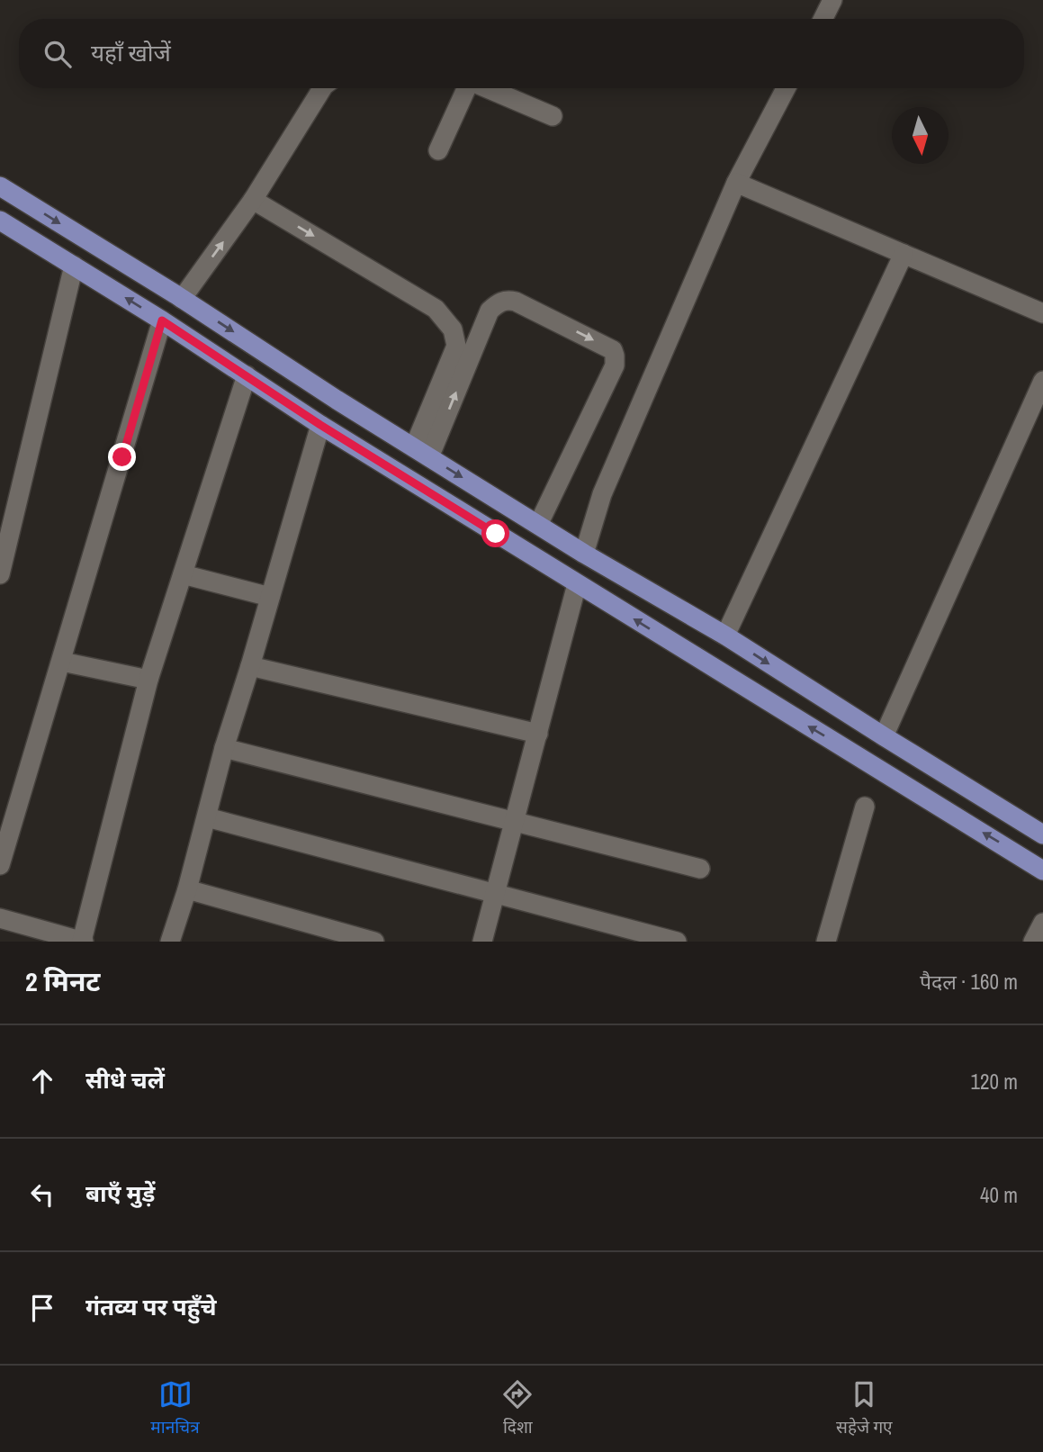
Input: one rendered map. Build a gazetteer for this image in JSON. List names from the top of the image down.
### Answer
{
  "north": "bottom",
  "page": {
    "search": "यहाँ खोजें",
    "heading": ["2 मिनट", "पैदल · 160 m"],
    "list": [
      ["सीधे चलें", "120 m"],
      ["बाएँ मुड़ें", "40 m"],
      "गंतव्य पर पहुँचे"
    ],
    "nav": ["मानचित्र", "दिशा", "सहेजे गए"]
  }
}
